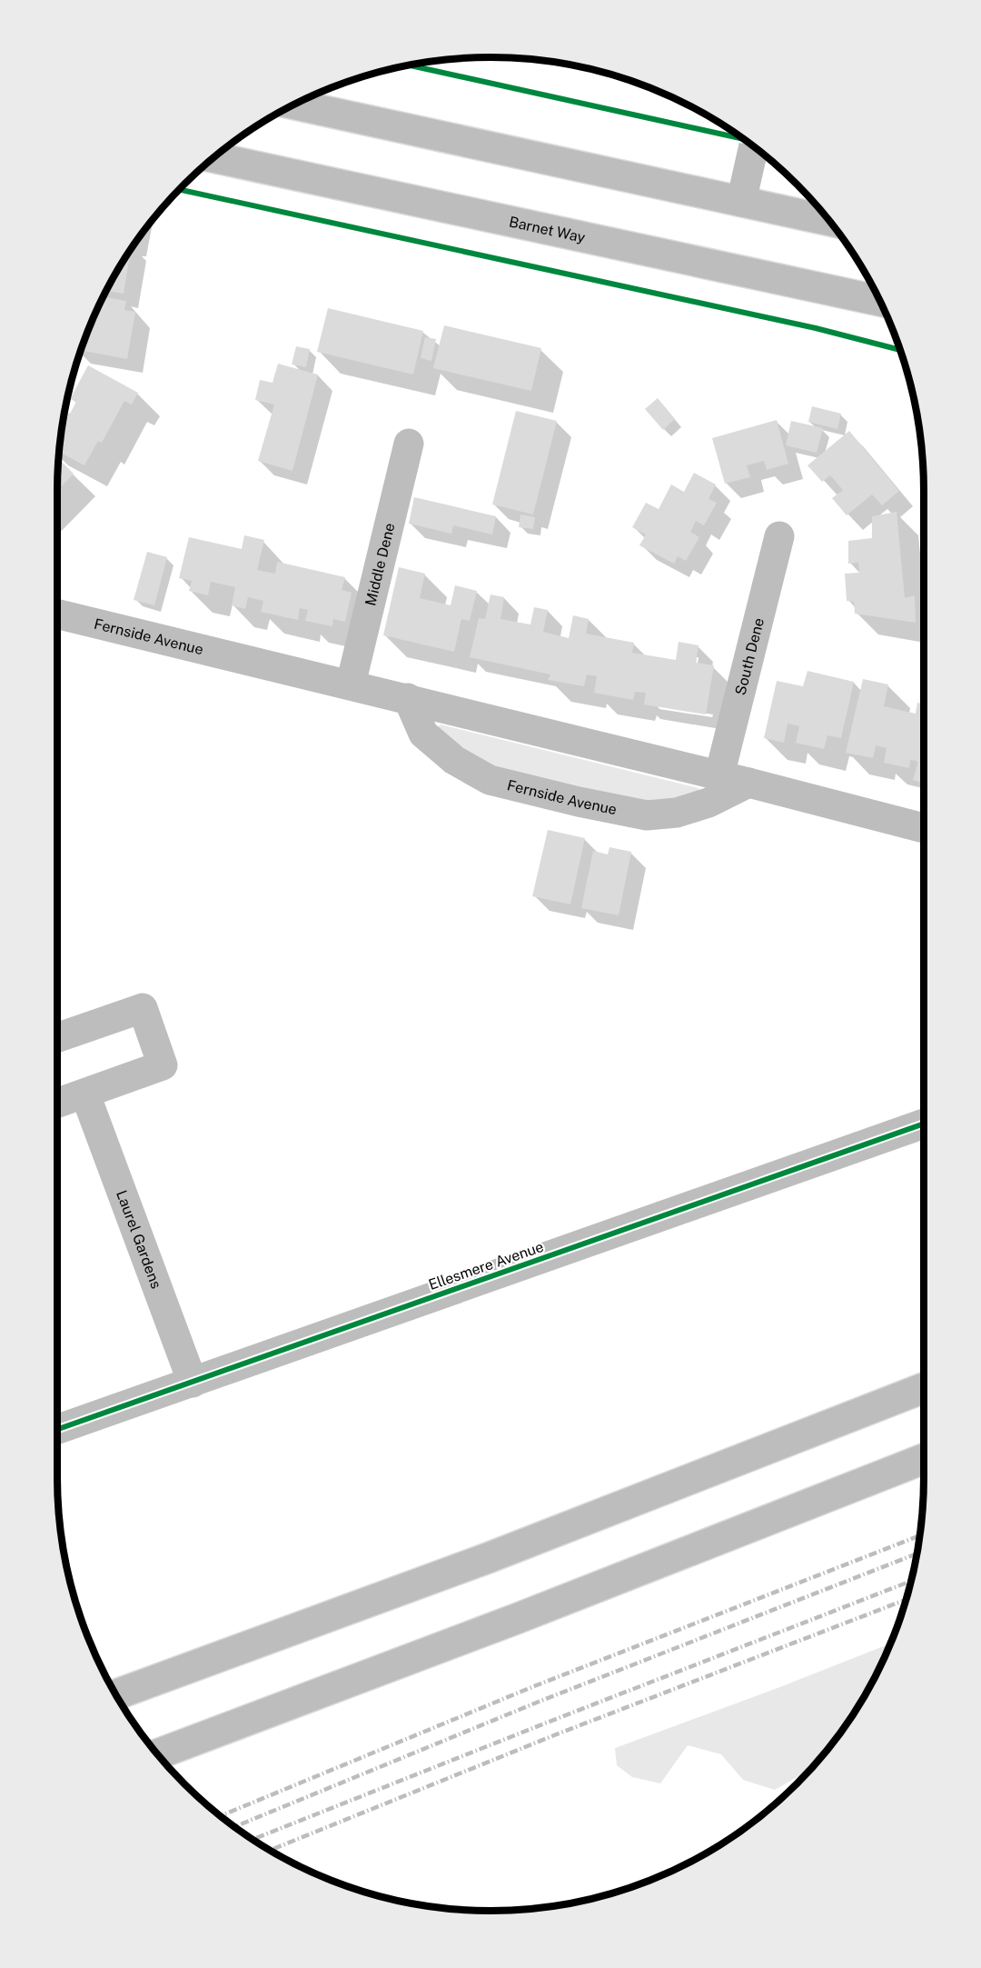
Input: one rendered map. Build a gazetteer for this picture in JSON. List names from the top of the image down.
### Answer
{
  "streets": {
    "main road": [
      "Barnet Way",
      "Middle Dene",
      "Fernside Avenue",
      "South Dene",
      "Laurel Gardens",
      "Ellesmere Avenue"
    ]
  },
  "crossings": [
    ["Middle Dene", "Fernside Avenue"],
    ["Fernside Avenue", "South Dene"],
    ["Laurel Gardens", "Ellesmere Avenue"]
  ]
}
